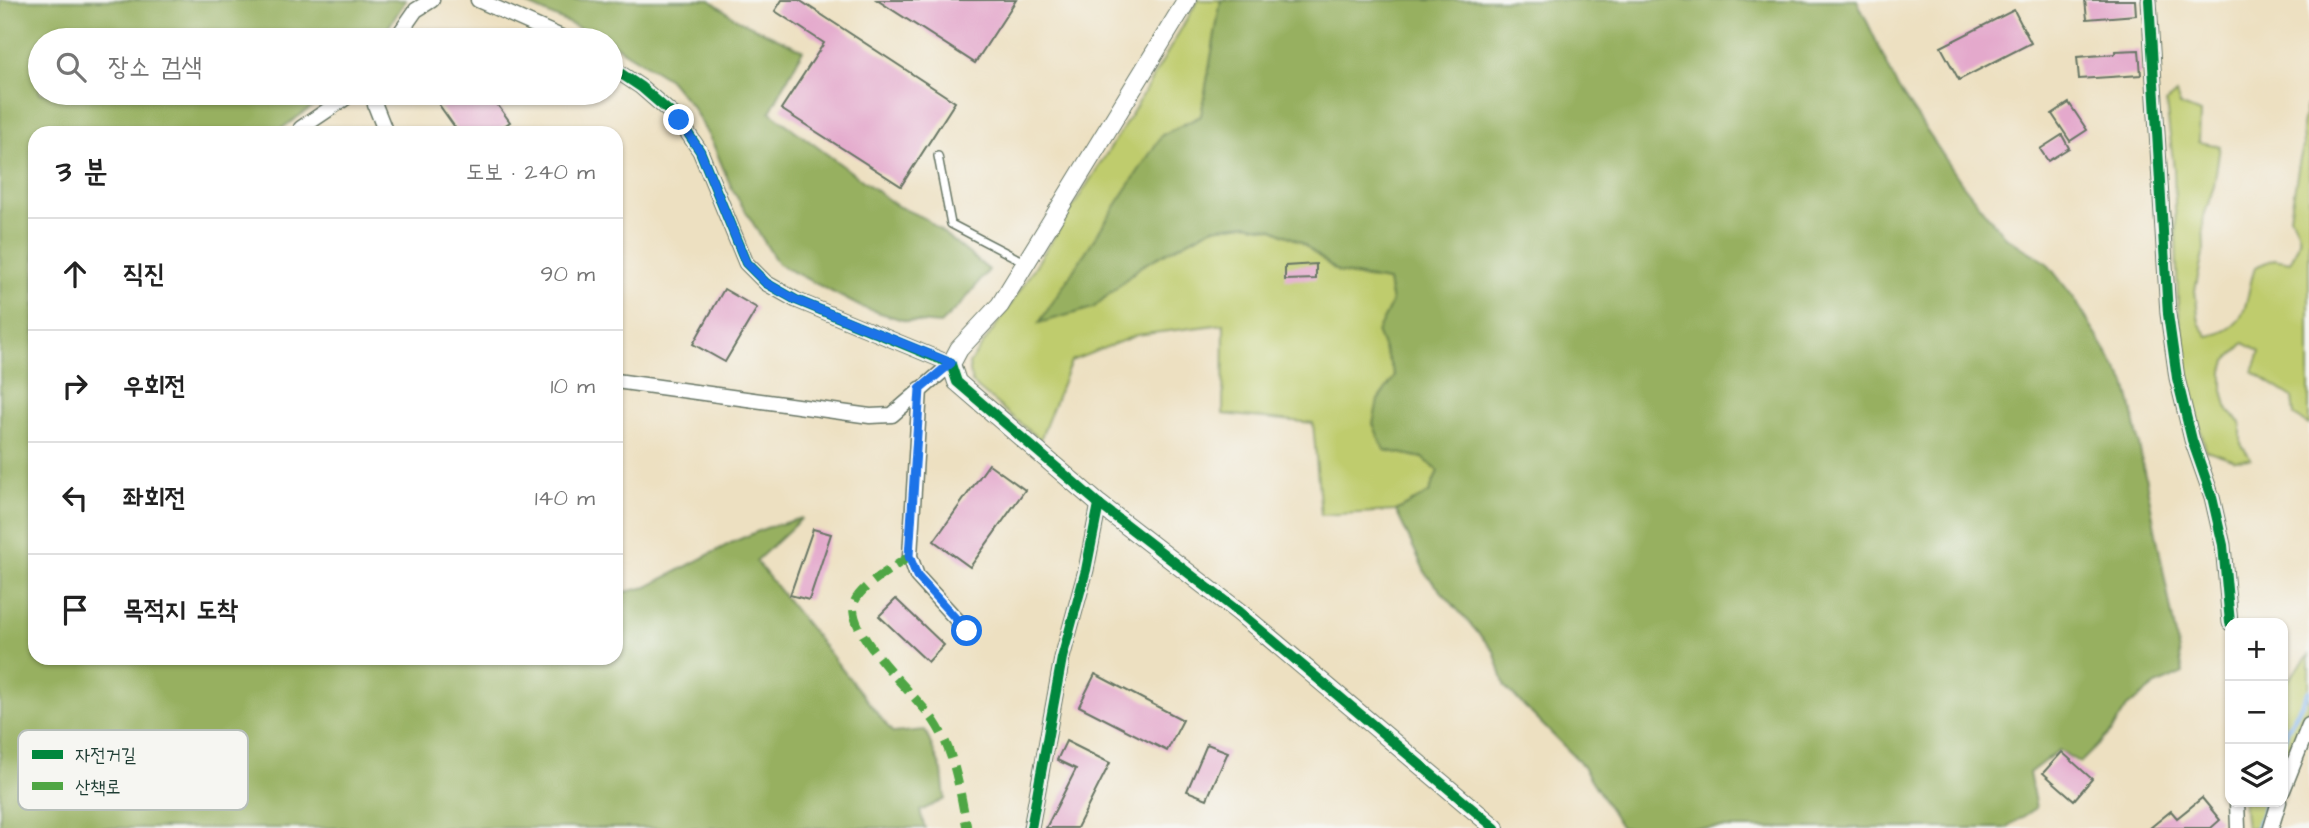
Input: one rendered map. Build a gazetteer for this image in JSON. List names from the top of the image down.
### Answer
{
  "legend": ["자전거길", "산책로"],
  "page": {
    "search": "장소 검색",
    "heading": ["3 분", "도보 · 240 m"],
    "list": [
      ["직진", "90 m"],
      ["우회전", "10 m"],
      ["좌회전", "140 m"],
      "목적지 도착"
    ],
    "map_buttons": ["+", "−"]
  }
}
